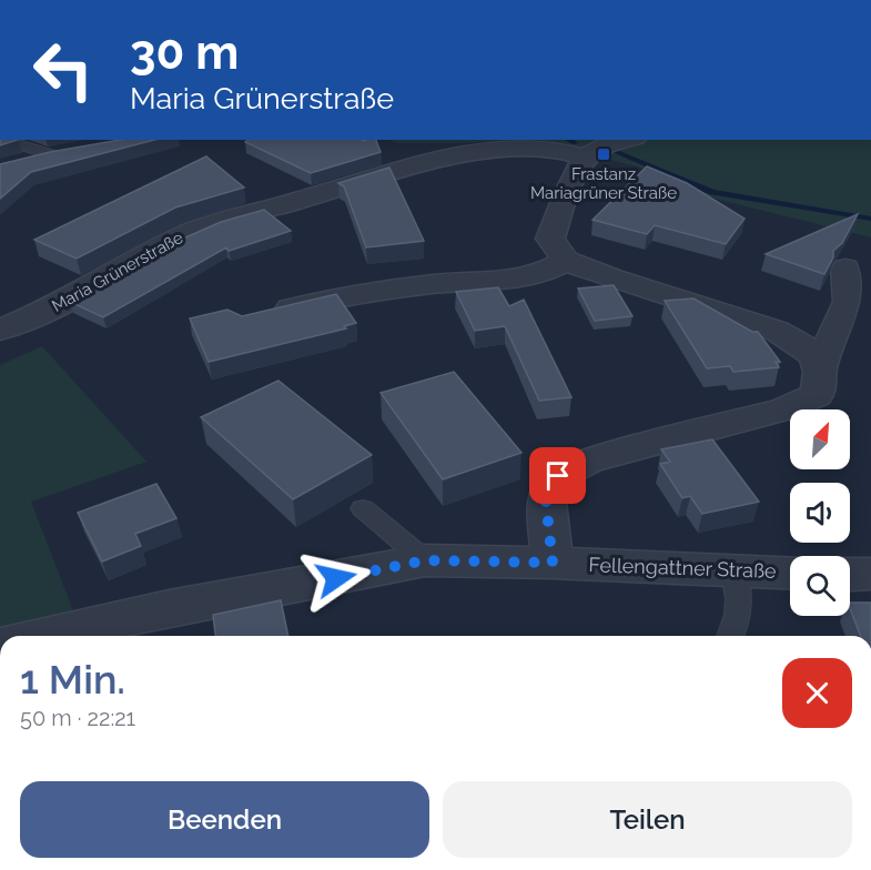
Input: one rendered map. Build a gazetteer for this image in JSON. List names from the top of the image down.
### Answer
{
  "streets": {
    "street": ["Maria Grünerstraße", "Fellengattner Straße"]
  },
  "places": {
    "transit": ["Frastanz Mariagrüner Straße"]
  },
  "north": "top right",
  "page": {
    "turn": ["30 m", "Maria Grünerstraße"],
    "heading": ["1 Min.", "50 m · 22:21"],
    "buttons": ["Beenden", "Teilen"]
  }
}
